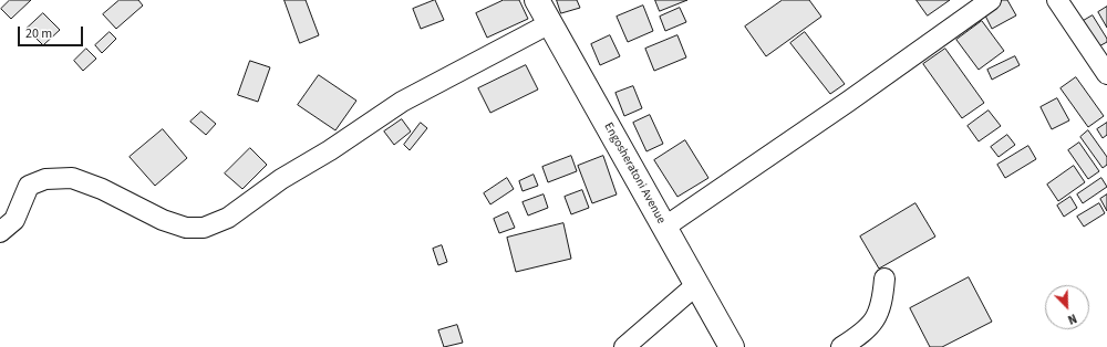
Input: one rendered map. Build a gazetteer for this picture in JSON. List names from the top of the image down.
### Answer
{
  "streets": {
    "street": ["Engosheratoni Avenue"]
  },
  "scale_bar": "20 m",
  "north": "bottom right"
}
